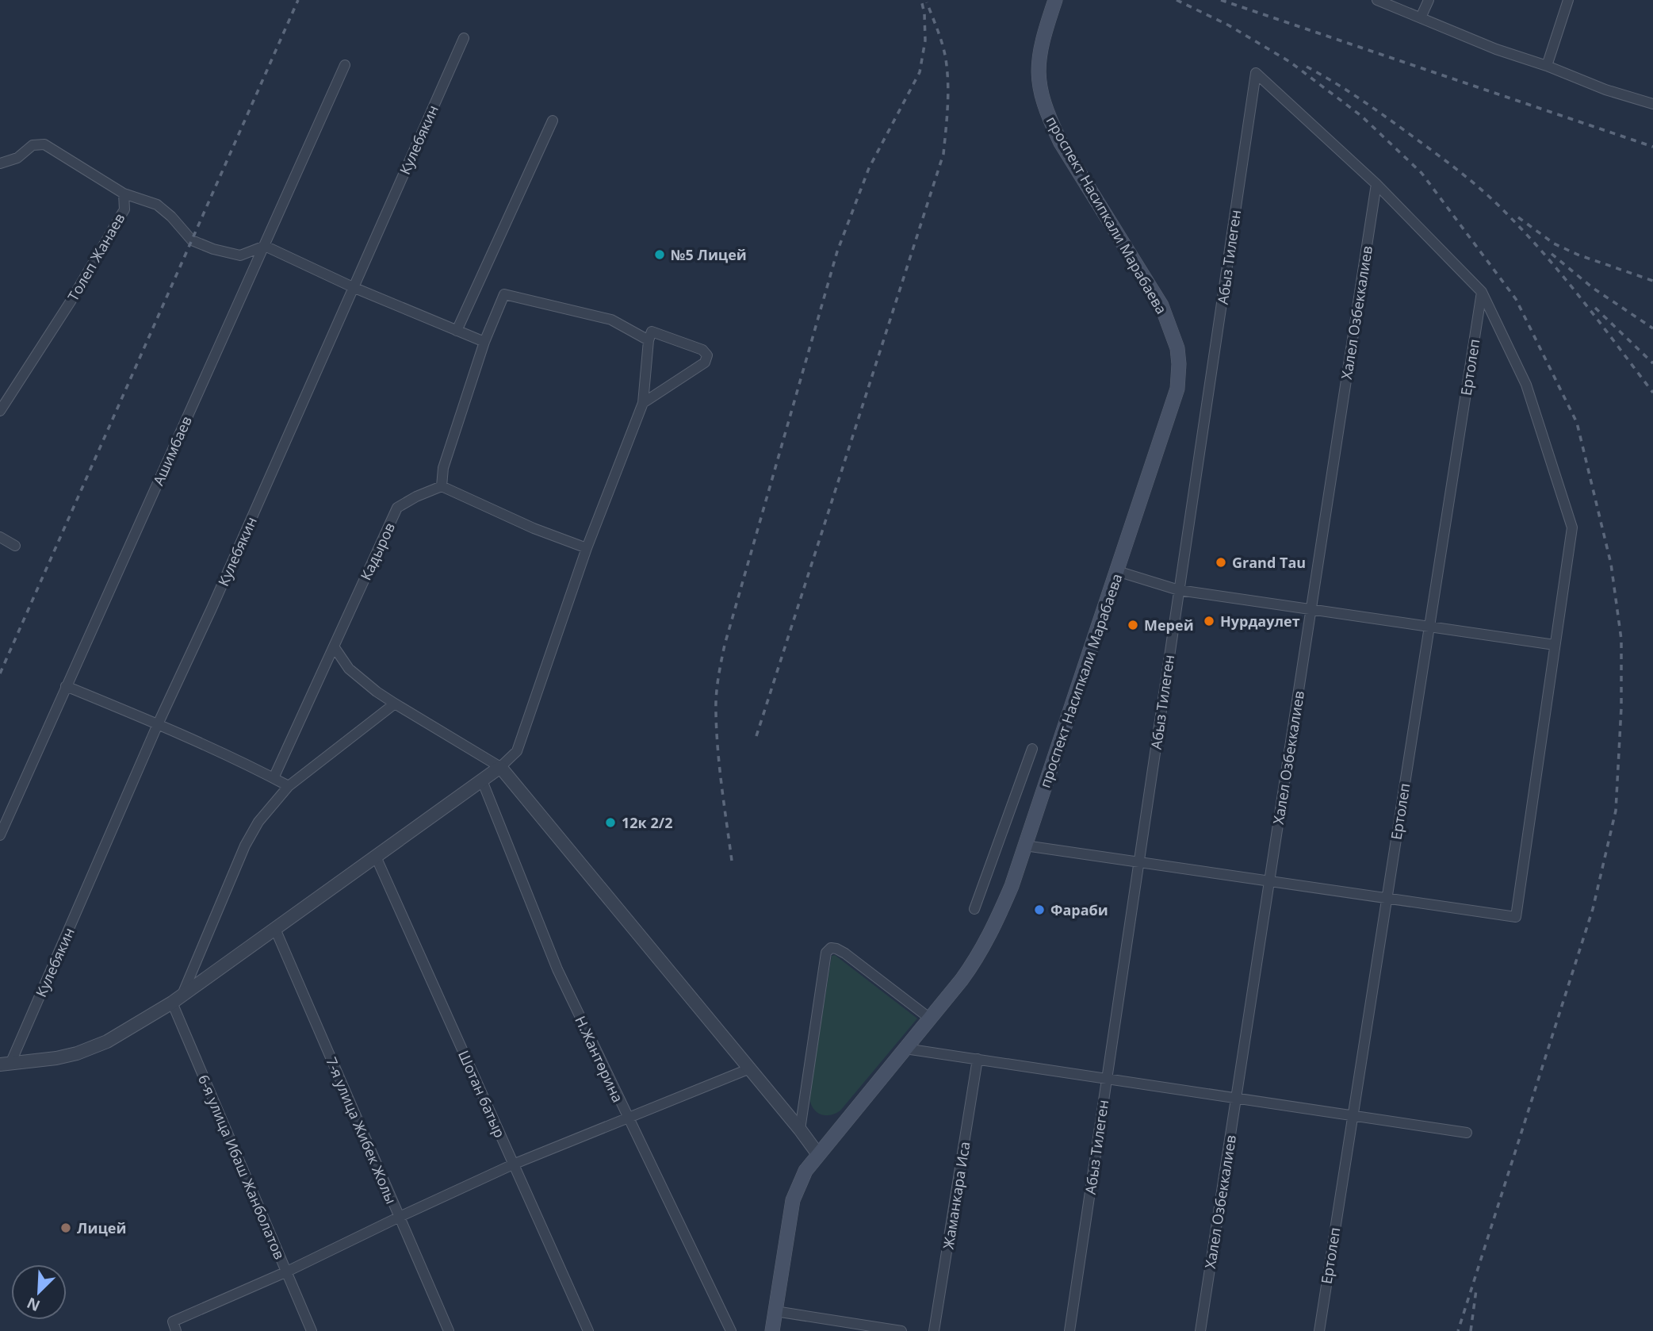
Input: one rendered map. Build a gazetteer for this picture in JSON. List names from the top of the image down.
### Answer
{
  "streets": {
    "main road": ["проспект Насипкали Марабаева"],
    "street": [
      "Кулебякин",
      "Толеп Жанаев",
      "Абыз Тилеген",
      "Халел Озбеккалиев",
      "Ертолеп",
      "Ашимбаев",
      "Кадыров",
      "Н.Жантөрина",
      "Шотан батыр",
      "7-я улица Жибек Жолы",
      "6-я улица Ибаш Жанболатов",
      "Жаманкара Иса"
    ]
  },
  "crossings": [
    ["Абыз Тилеген", "Халел Озбеккалиев"]
  ],
  "places": [
    "№5 Лицей",
    "Grand Tau",
    "Нурдаулет",
    "Мерей",
    "12к 2/2",
    "Фараби",
    "Лицей"
  ],
  "north": "bottom left"
}
